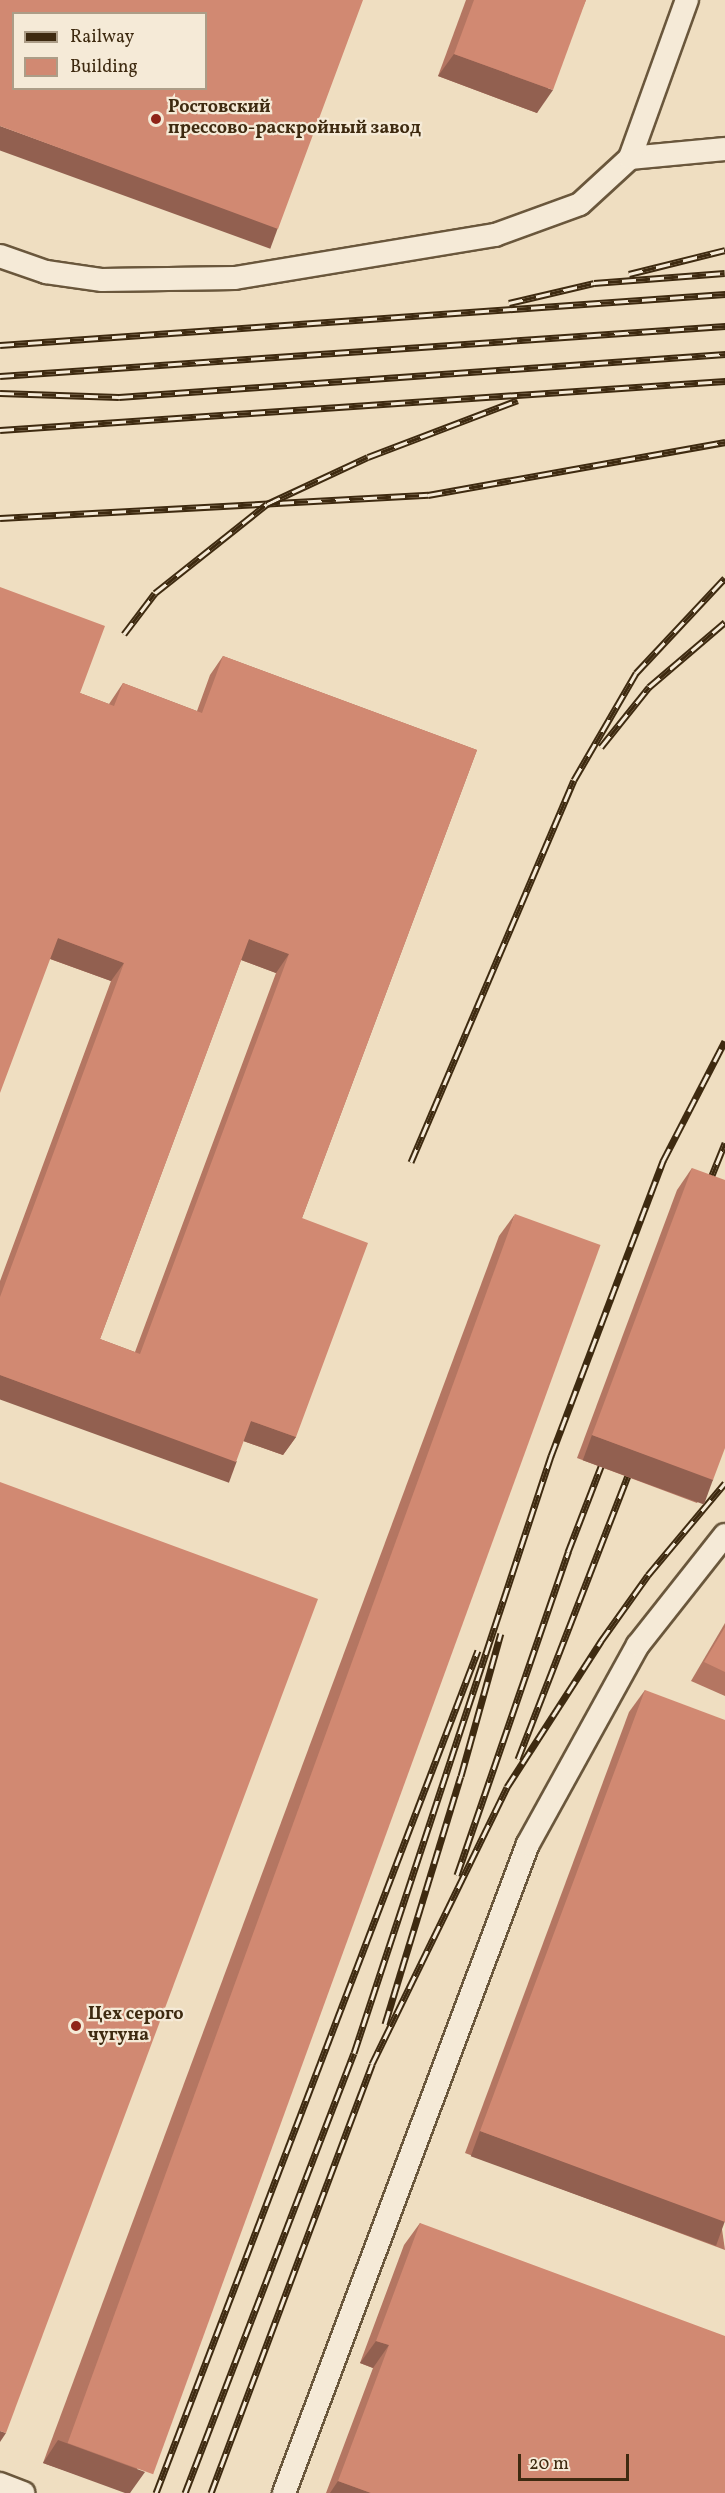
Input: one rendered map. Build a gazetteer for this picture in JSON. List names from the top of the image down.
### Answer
{
  "places": ["Ростовский прессово-раскройный завод", "Цех серого чугуна"],
  "legend": ["Railway", "Building"],
  "scale_bar": "20 m"
}
